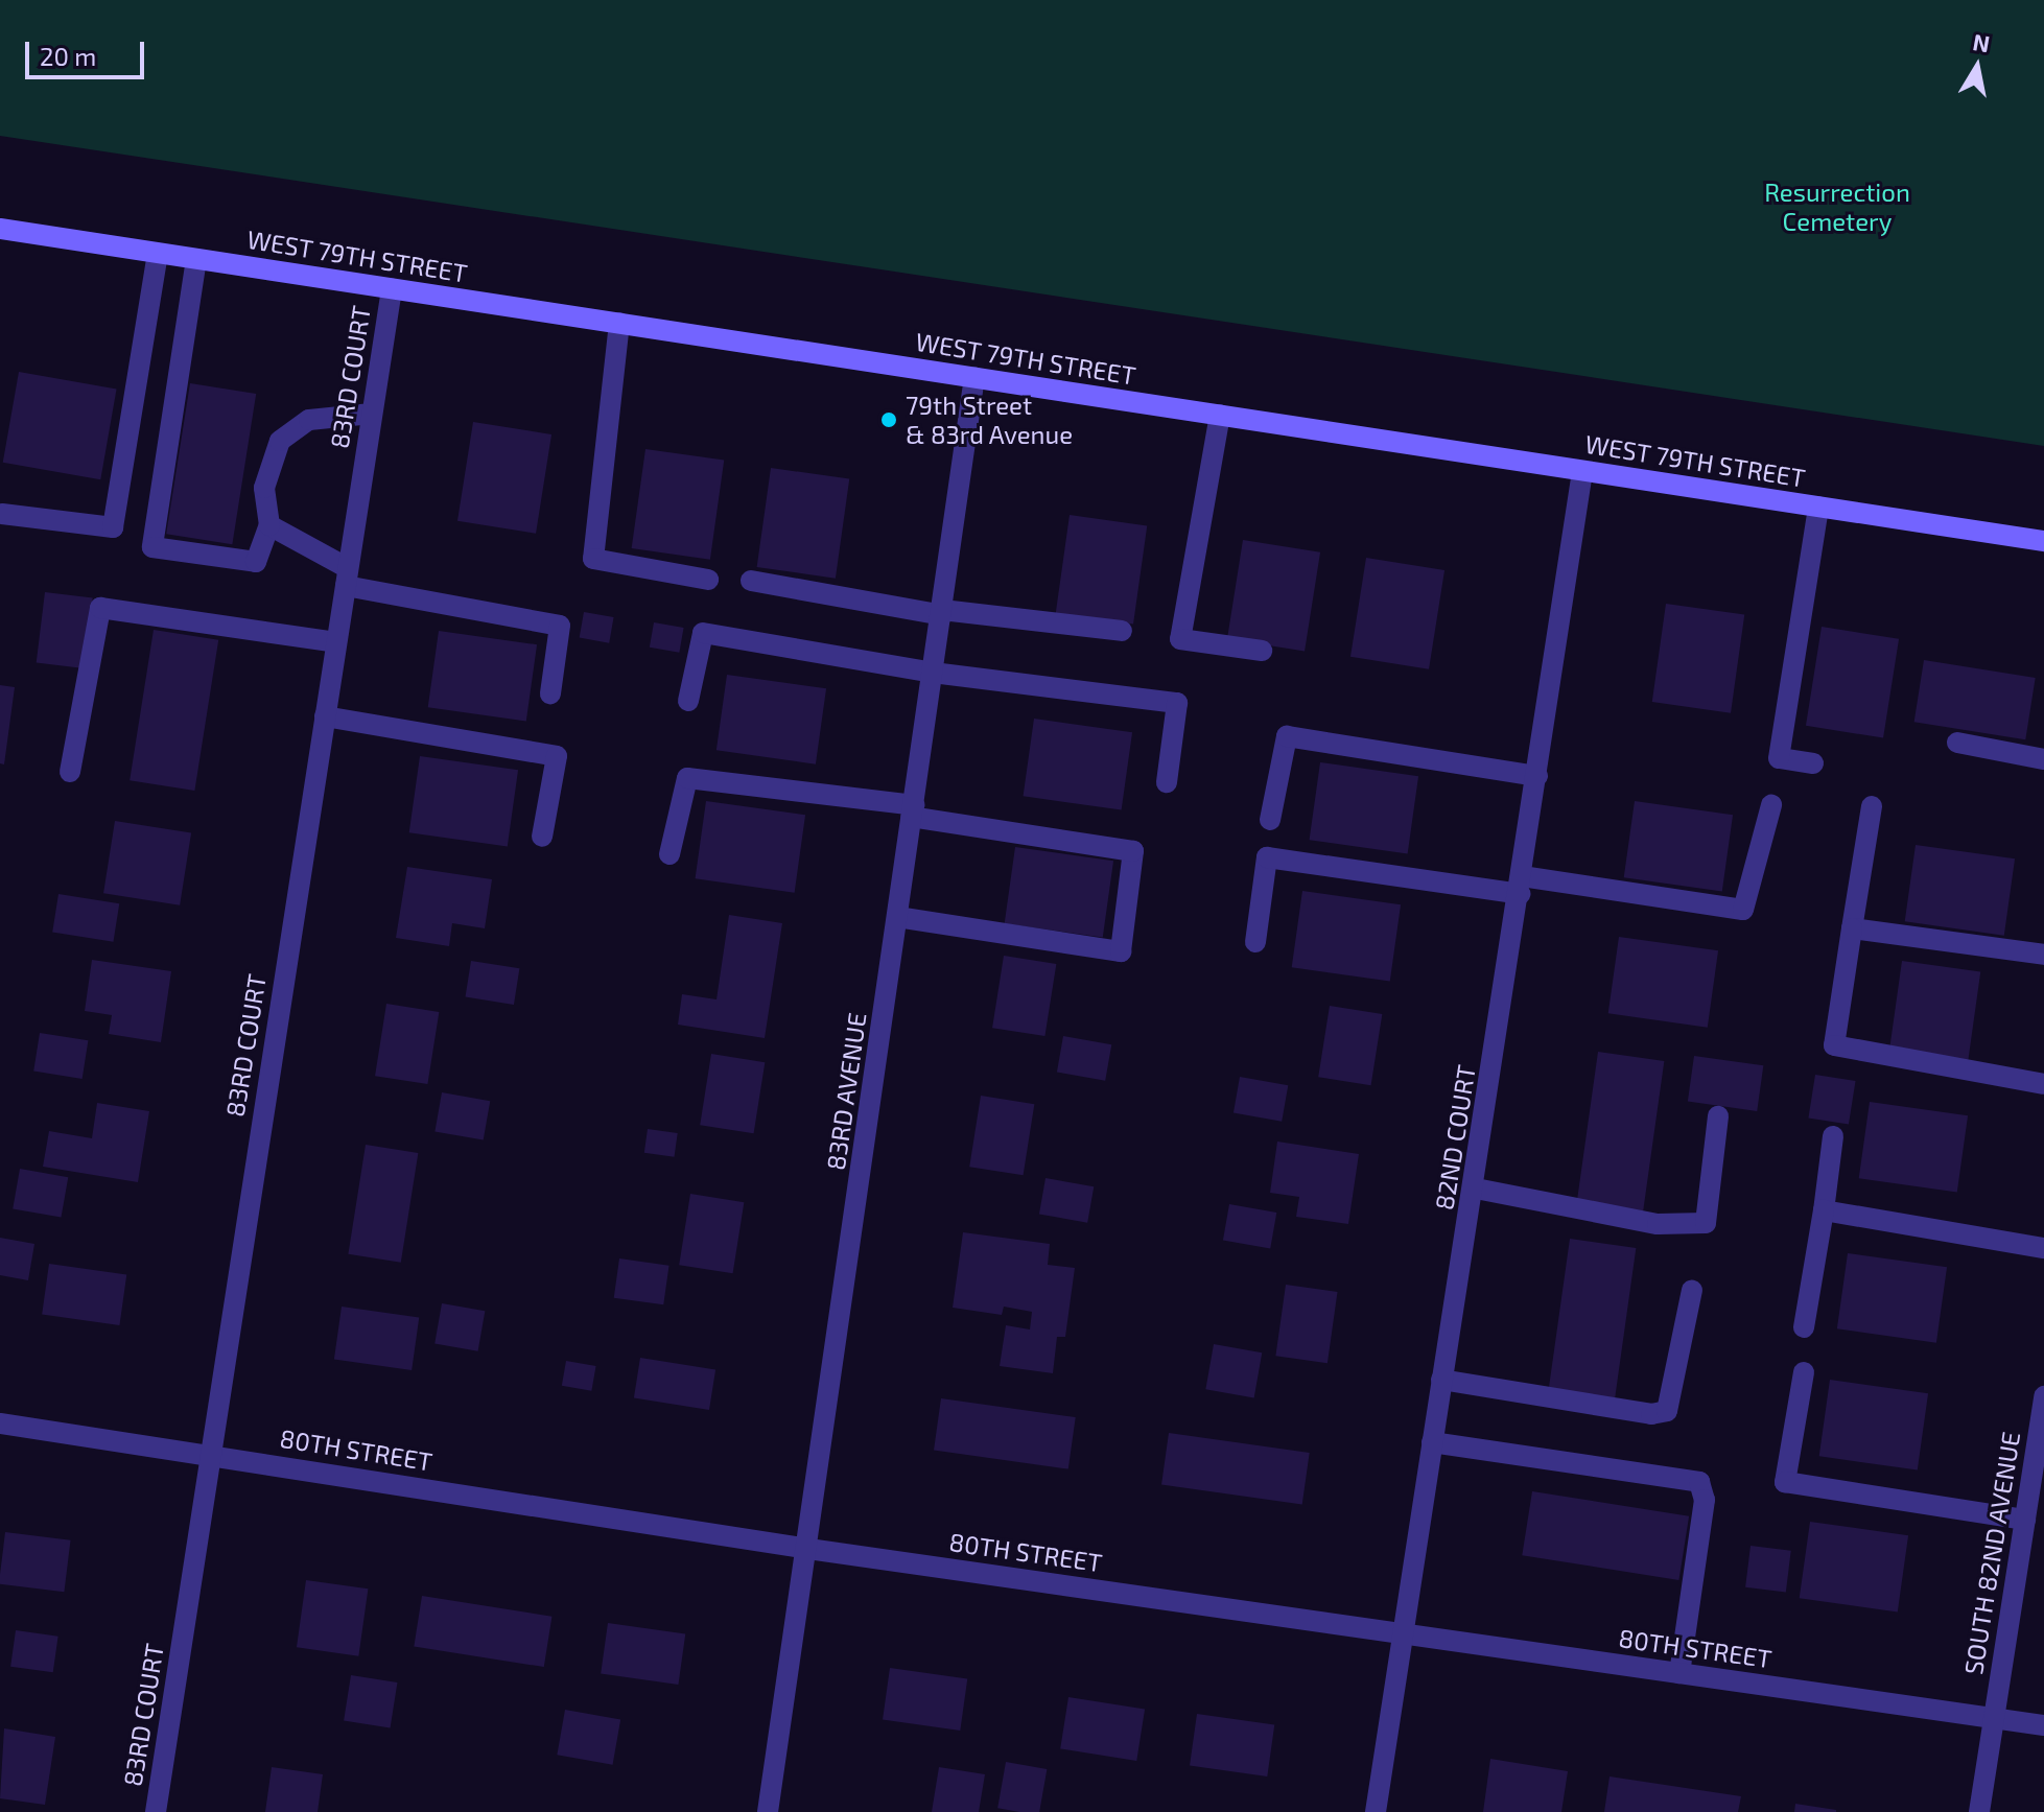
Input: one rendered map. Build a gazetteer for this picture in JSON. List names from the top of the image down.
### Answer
{
  "streets": {
    "main road": ["WEST 79TH STREET"],
    "street": [
      "83RD COURT",
      "83RD AVENUE",
      "82ND COURT",
      "80TH STREET",
      "SOUTH 82ND AVENUE"
    ]
  },
  "crossings": [
    ["WEST 79TH STREET", "83RD COURT"],
    ["WEST 79TH STREET", "83RD AVENUE"],
    ["WEST 79TH STREET", "82ND COURT"],
    ["83RD COURT", "80TH STREET"],
    ["83RD AVENUE", "80TH STREET"],
    ["82ND COURT", "80TH STREET"],
    ["80TH STREET", "SOUTH 82ND AVENUE"]
  ],
  "parks": ["Resurrection Cemetery"],
  "places": ["79th Street & 83rd Avenue"],
  "scale_bar": "20 m",
  "north": "top"
}
